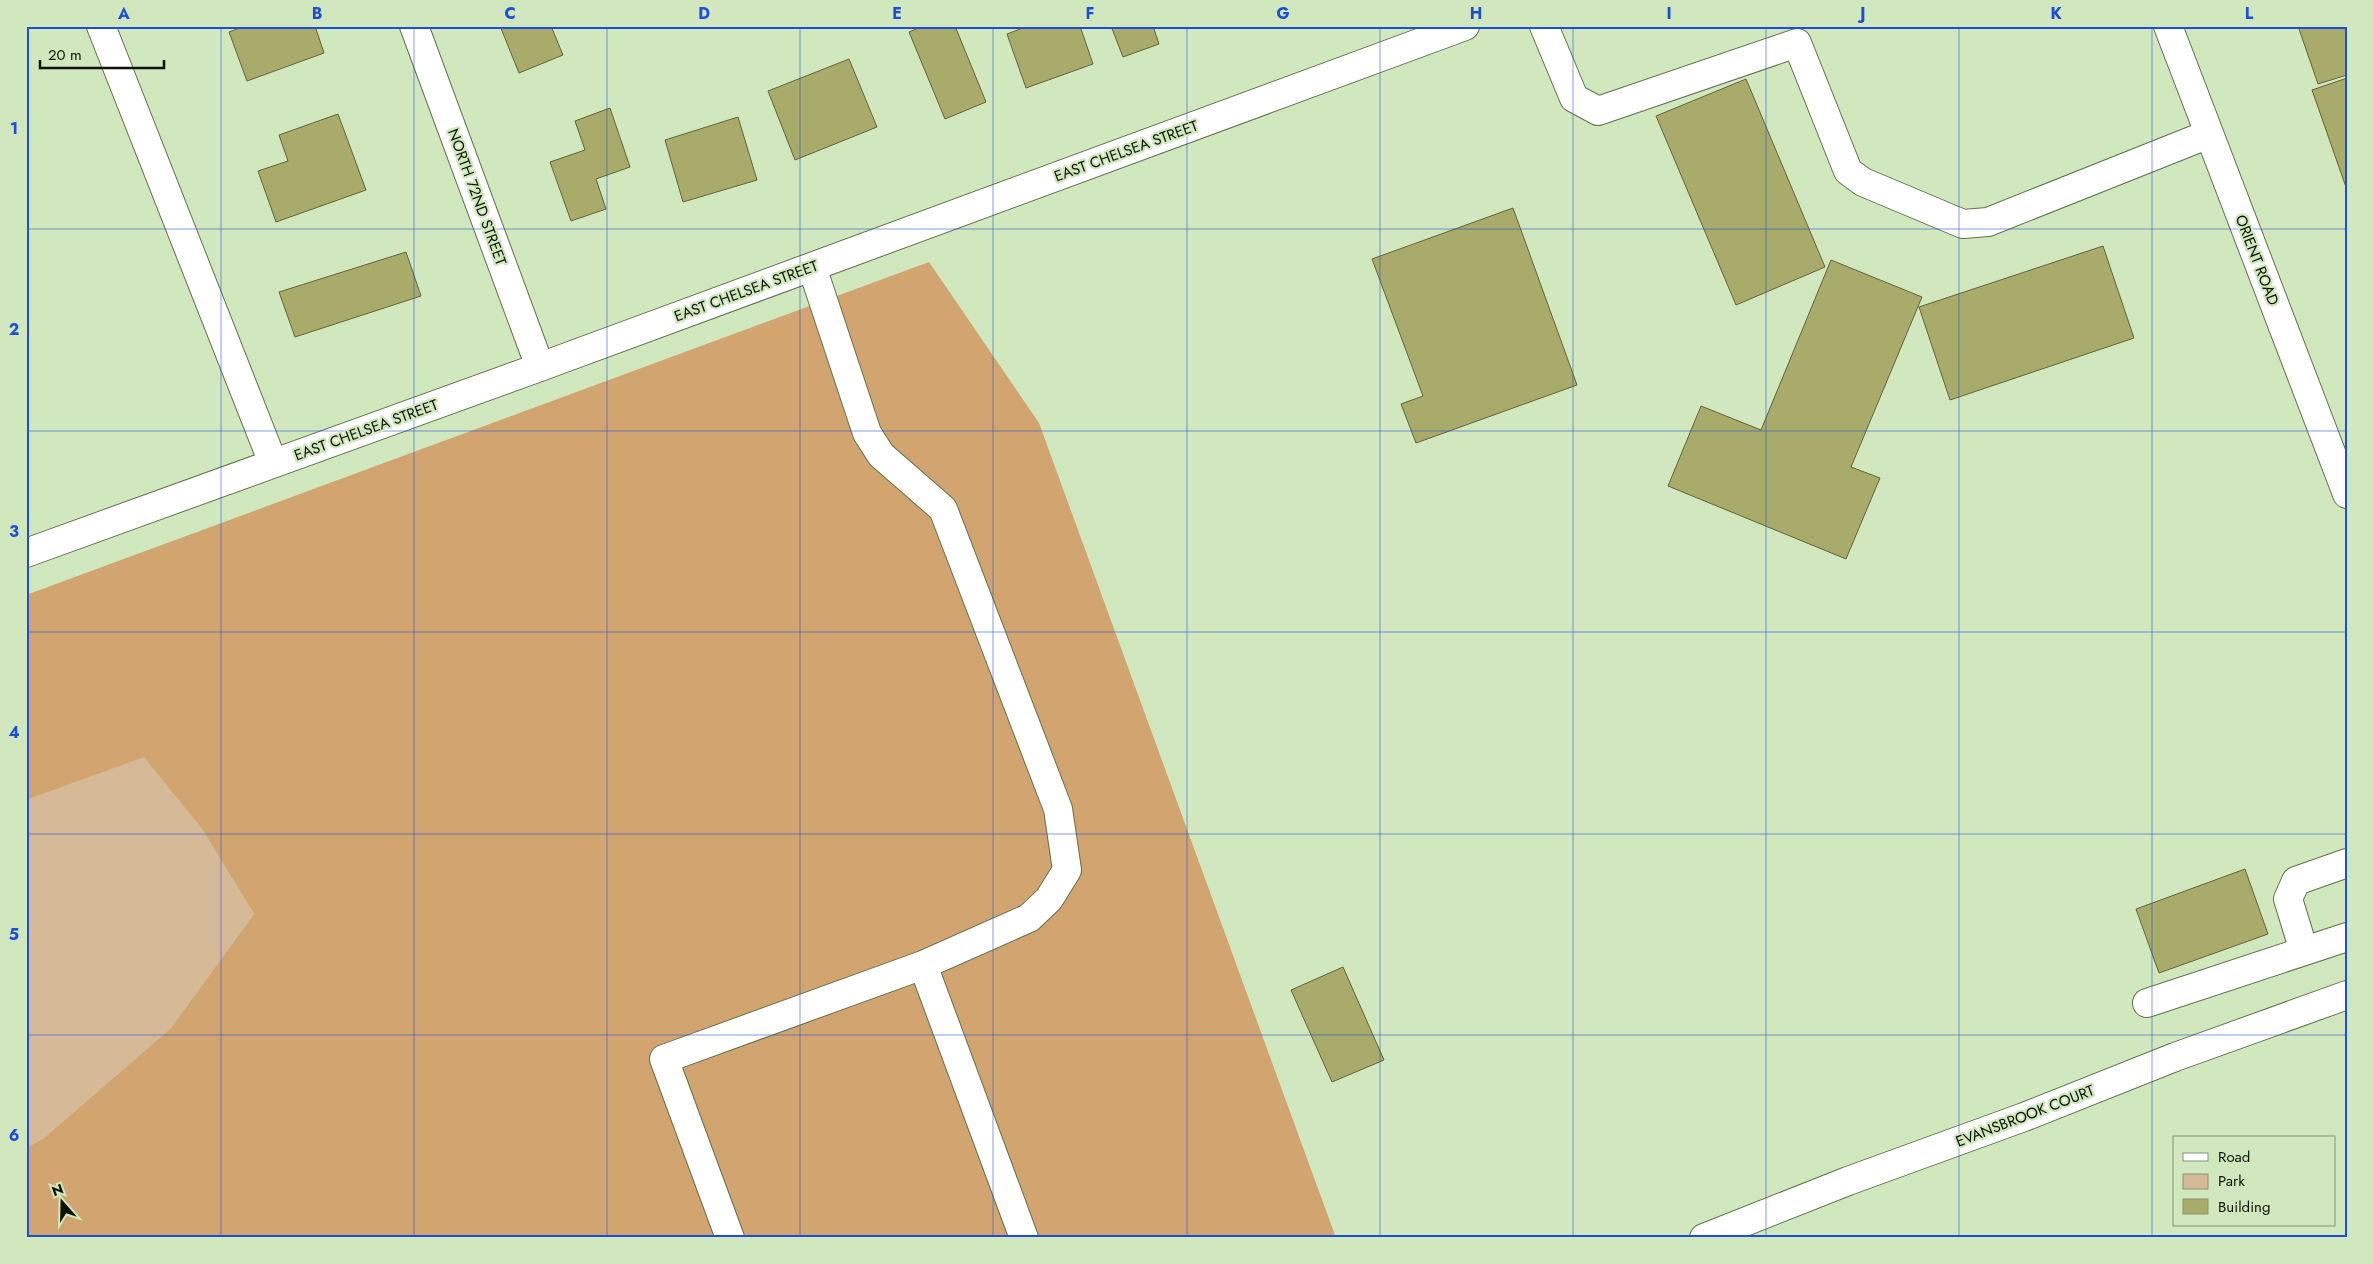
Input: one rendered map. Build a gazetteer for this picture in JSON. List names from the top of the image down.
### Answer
{
  "streets": {
    "street": [
      "EAST CHELSEA STREET",
      "NORTH 72ND STREET",
      "ORIENT ROAD",
      "EVANSBROOK COURT"
    ]
  },
  "crossings": [
    ["EAST CHELSEA STREET", "NORTH 72ND STREET"]
  ],
  "legend": ["Road", "Park", "Building"],
  "scale_bar": "20 m",
  "north": "top",
  "grid": {
    "columns": [
      "A",
      "B",
      "C",
      "D",
      "E",
      "F",
      "G",
      "H",
      "I",
      "J",
      "K",
      "L"
    ],
    "rows": [
      "1",
      "2",
      "3",
      "4",
      "5",
      "6"
    ]
  }
}
